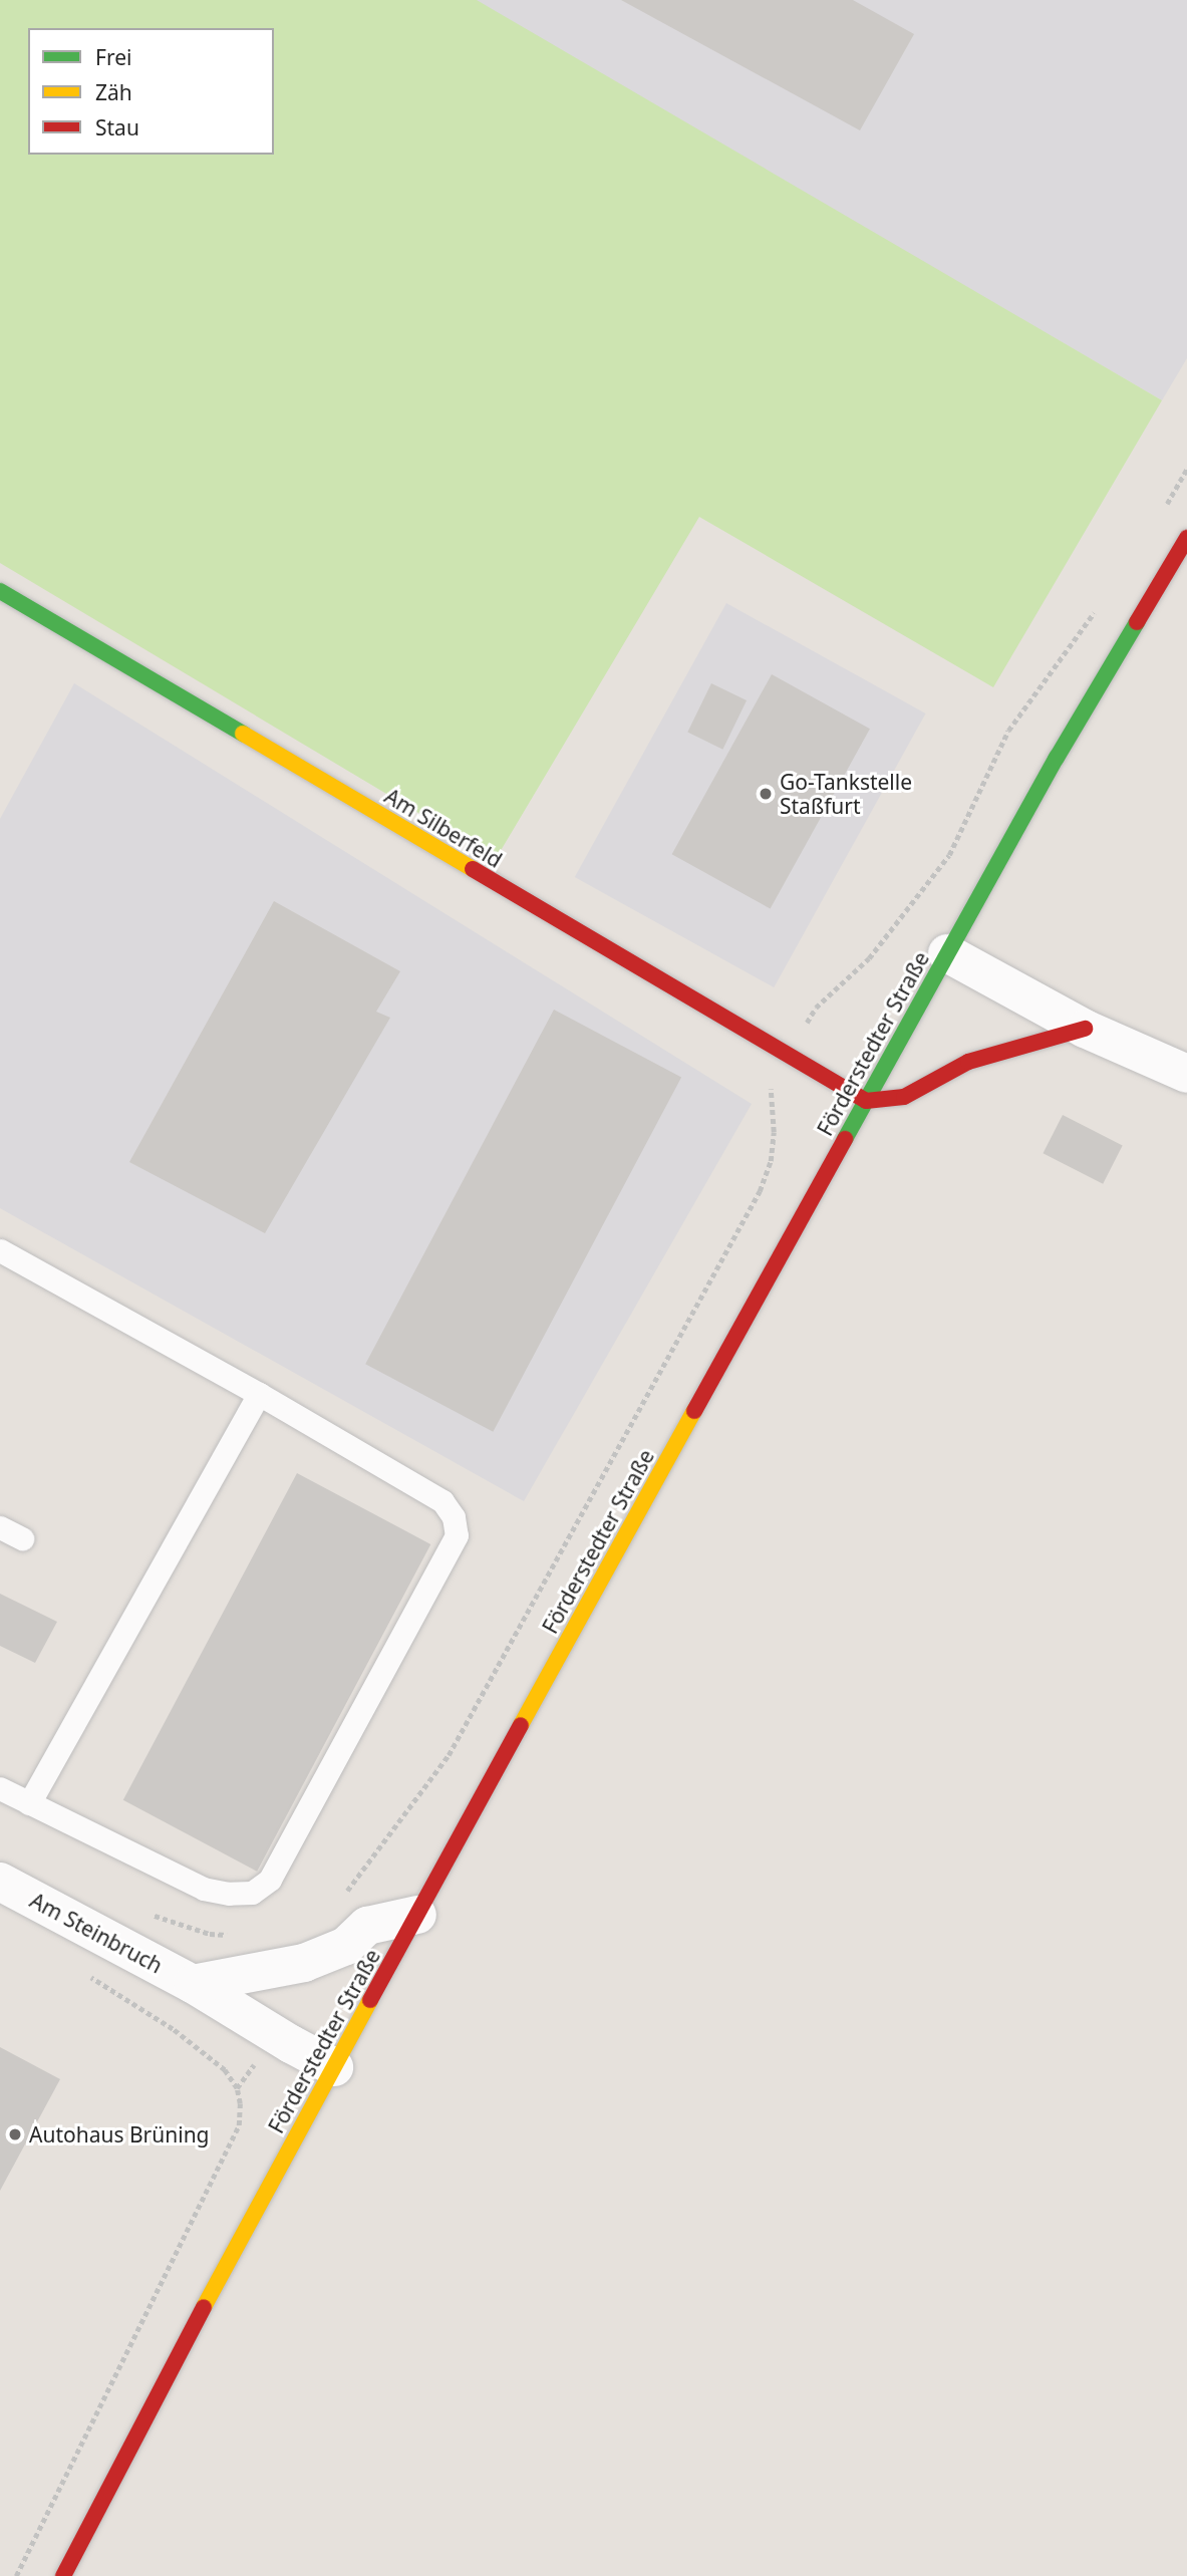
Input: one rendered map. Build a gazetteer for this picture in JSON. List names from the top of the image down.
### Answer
{
  "streets": {
    "main road": ["Am Silberfeld", "Förderstedter Straße"],
    "street": ["Am Steinbruch"]
  },
  "crossings": [
    ["Am Silberfeld", "Förderstedter Straße"],
    ["Förderstedter Straße", "Am Steinbruch"]
  ],
  "places": ["Go-Tankstelle Staßfurt", "Autohaus Brüning"],
  "legend": ["Frei", "Zäh", "Stau"]
}
